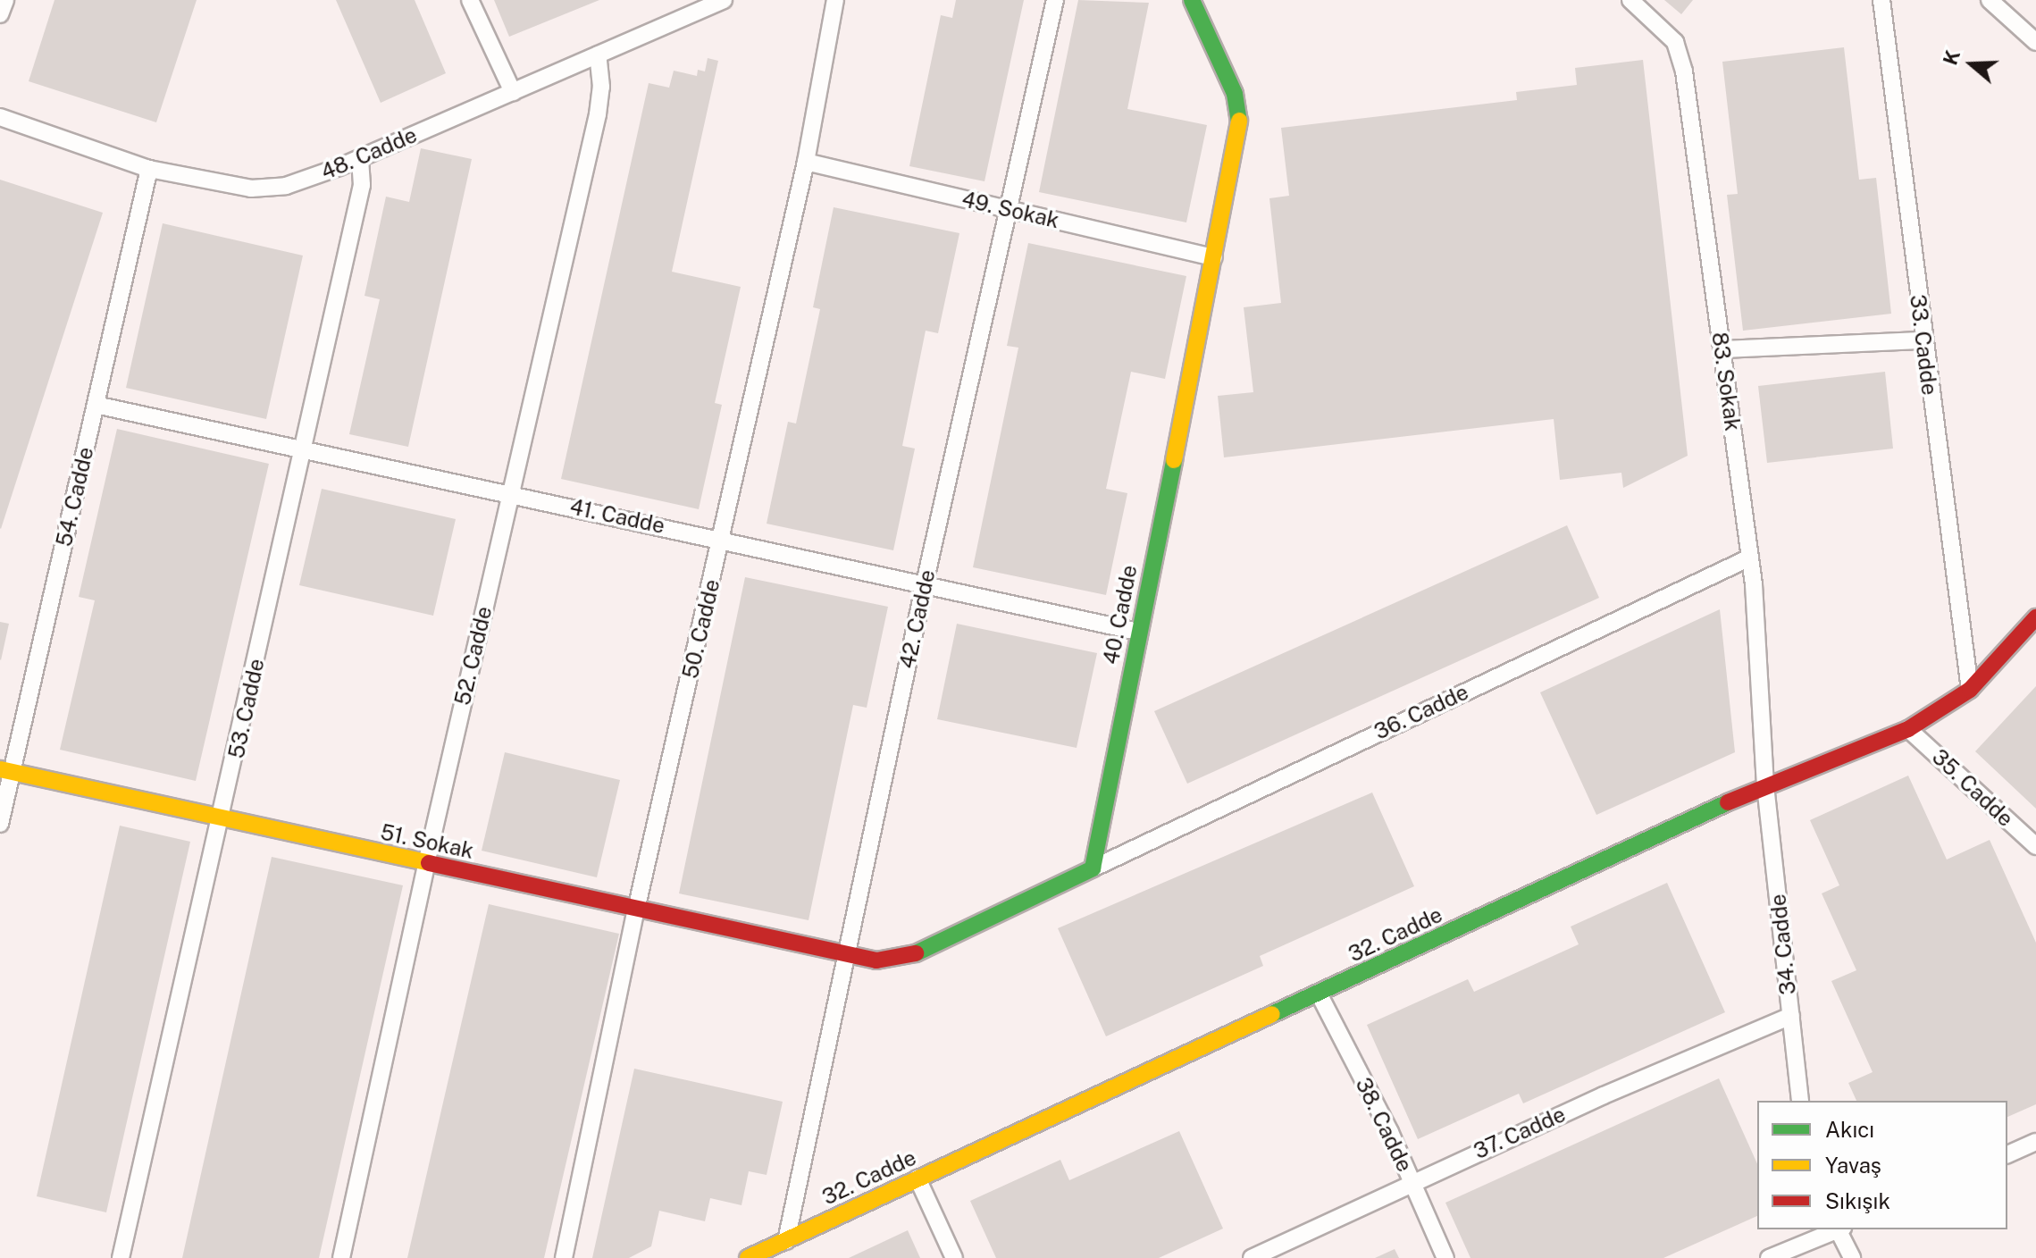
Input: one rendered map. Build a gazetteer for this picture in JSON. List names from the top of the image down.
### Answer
{
  "streets": {
    "street": [
      "48. Cadde",
      "49. Sokak",
      "33. Cadde",
      "83. Sokak",
      "54. Cadde",
      "41. Cadde",
      "40. Cadde",
      "42. Cadde",
      "50. Cadde",
      "52. Cadde",
      "53. Cadde",
      "36. Cadde",
      "35. Cadde",
      "51. Sokak",
      "32. Cadde",
      "34. Cadde",
      "38. Cadde",
      "37. Cadde"
    ]
  },
  "crossings": [
    ["48. Cadde", "54. Cadde"],
    ["48. Cadde", "52. Cadde"],
    ["48. Cadde", "53. Cadde"],
    ["49. Sokak", "40. Cadde"],
    ["49. Sokak", "42. Cadde"],
    ["49. Sokak", "50. Cadde"],
    ["33. Cadde", "32. Cadde"],
    ["83. Sokak", "36. Cadde"],
    ["83. Sokak", "32. Cadde"],
    ["83. Sokak", "34. Cadde"],
    ["54. Cadde", "41. Cadde"],
    ["54. Cadde", "51. Sokak"],
    ["41. Cadde", "40. Cadde"],
    ["41. Cadde", "42. Cadde"],
    ["41. Cadde", "50. Cadde"],
    ["41. Cadde", "52. Cadde"],
    ["41. Cadde", "53. Cadde"],
    ["40. Cadde", "36. Cadde"],
    ["42. Cadde", "51. Sokak"],
    ["42. Cadde", "32. Cadde"],
    ["50. Cadde", "51. Sokak"],
    ["52. Cadde", "51. Sokak"],
    ["53. Cadde", "51. Sokak"],
    ["35. Cadde", "32. Cadde"],
    ["32. Cadde", "34. Cadde"],
    ["32. Cadde", "38. Cadde"],
    ["34. Cadde", "37. Cadde"],
    ["38. Cadde", "37. Cadde"]
  ],
  "legend": ["Akıcı", "Yavaş", "Sıkışık"],
  "north": "left"
}
